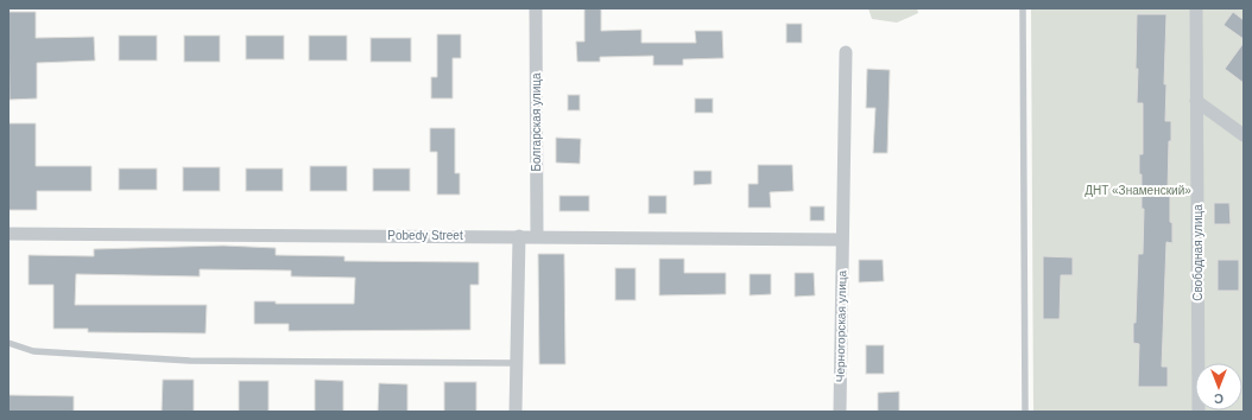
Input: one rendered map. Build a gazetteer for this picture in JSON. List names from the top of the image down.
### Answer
{
  "streets": {
    "street": [
      "Болгарская улица",
      "Pobedy Street",
      "Свободная улица",
      "Черногорская улица"
    ]
  },
  "crossings": [
    ["Болгарская улица", "Pobedy Street"],
    ["Pobedy Street", "Черногорская улица"]
  ],
  "parks": ["ДНТ «Знаменский»"],
  "north": "bottom"
}
